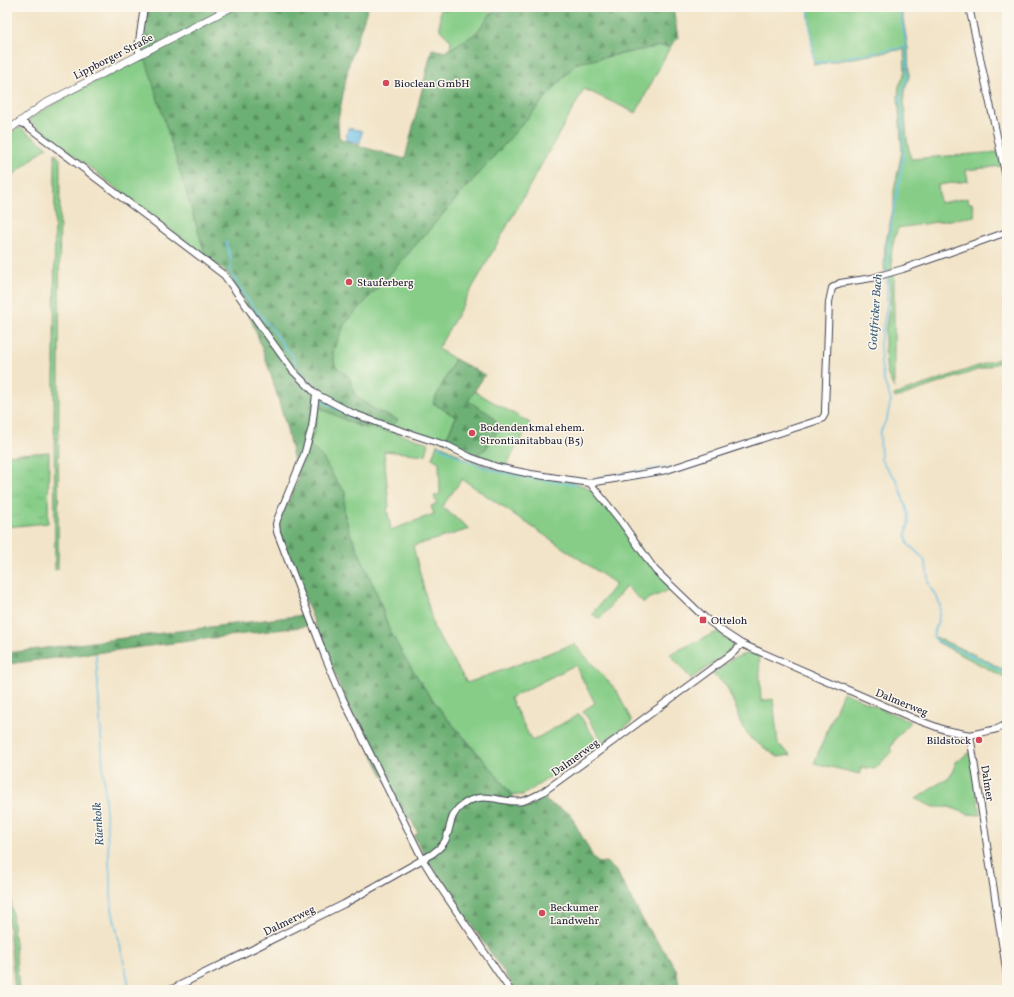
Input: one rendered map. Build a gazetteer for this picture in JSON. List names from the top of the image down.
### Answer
{
  "streets": {
    "street": ["Lippborger Straße", "Dalmerweg", "Dalmer"]
  },
  "crossings": [
    ["Dalmerweg", "Dalmer"]
  ],
  "water": ["Gottfricker Bach", "Rüenkolk"],
  "places": {
    "other": [
      "Bioclean GmbH",
      "Stauferberg",
      "Bodendenkmal ehem. Strontianitabbau (B5)",
      "Bildstock",
      "Beckumer Landwehr"
    ],
    "transit": ["Otteloh"]
  }
}
